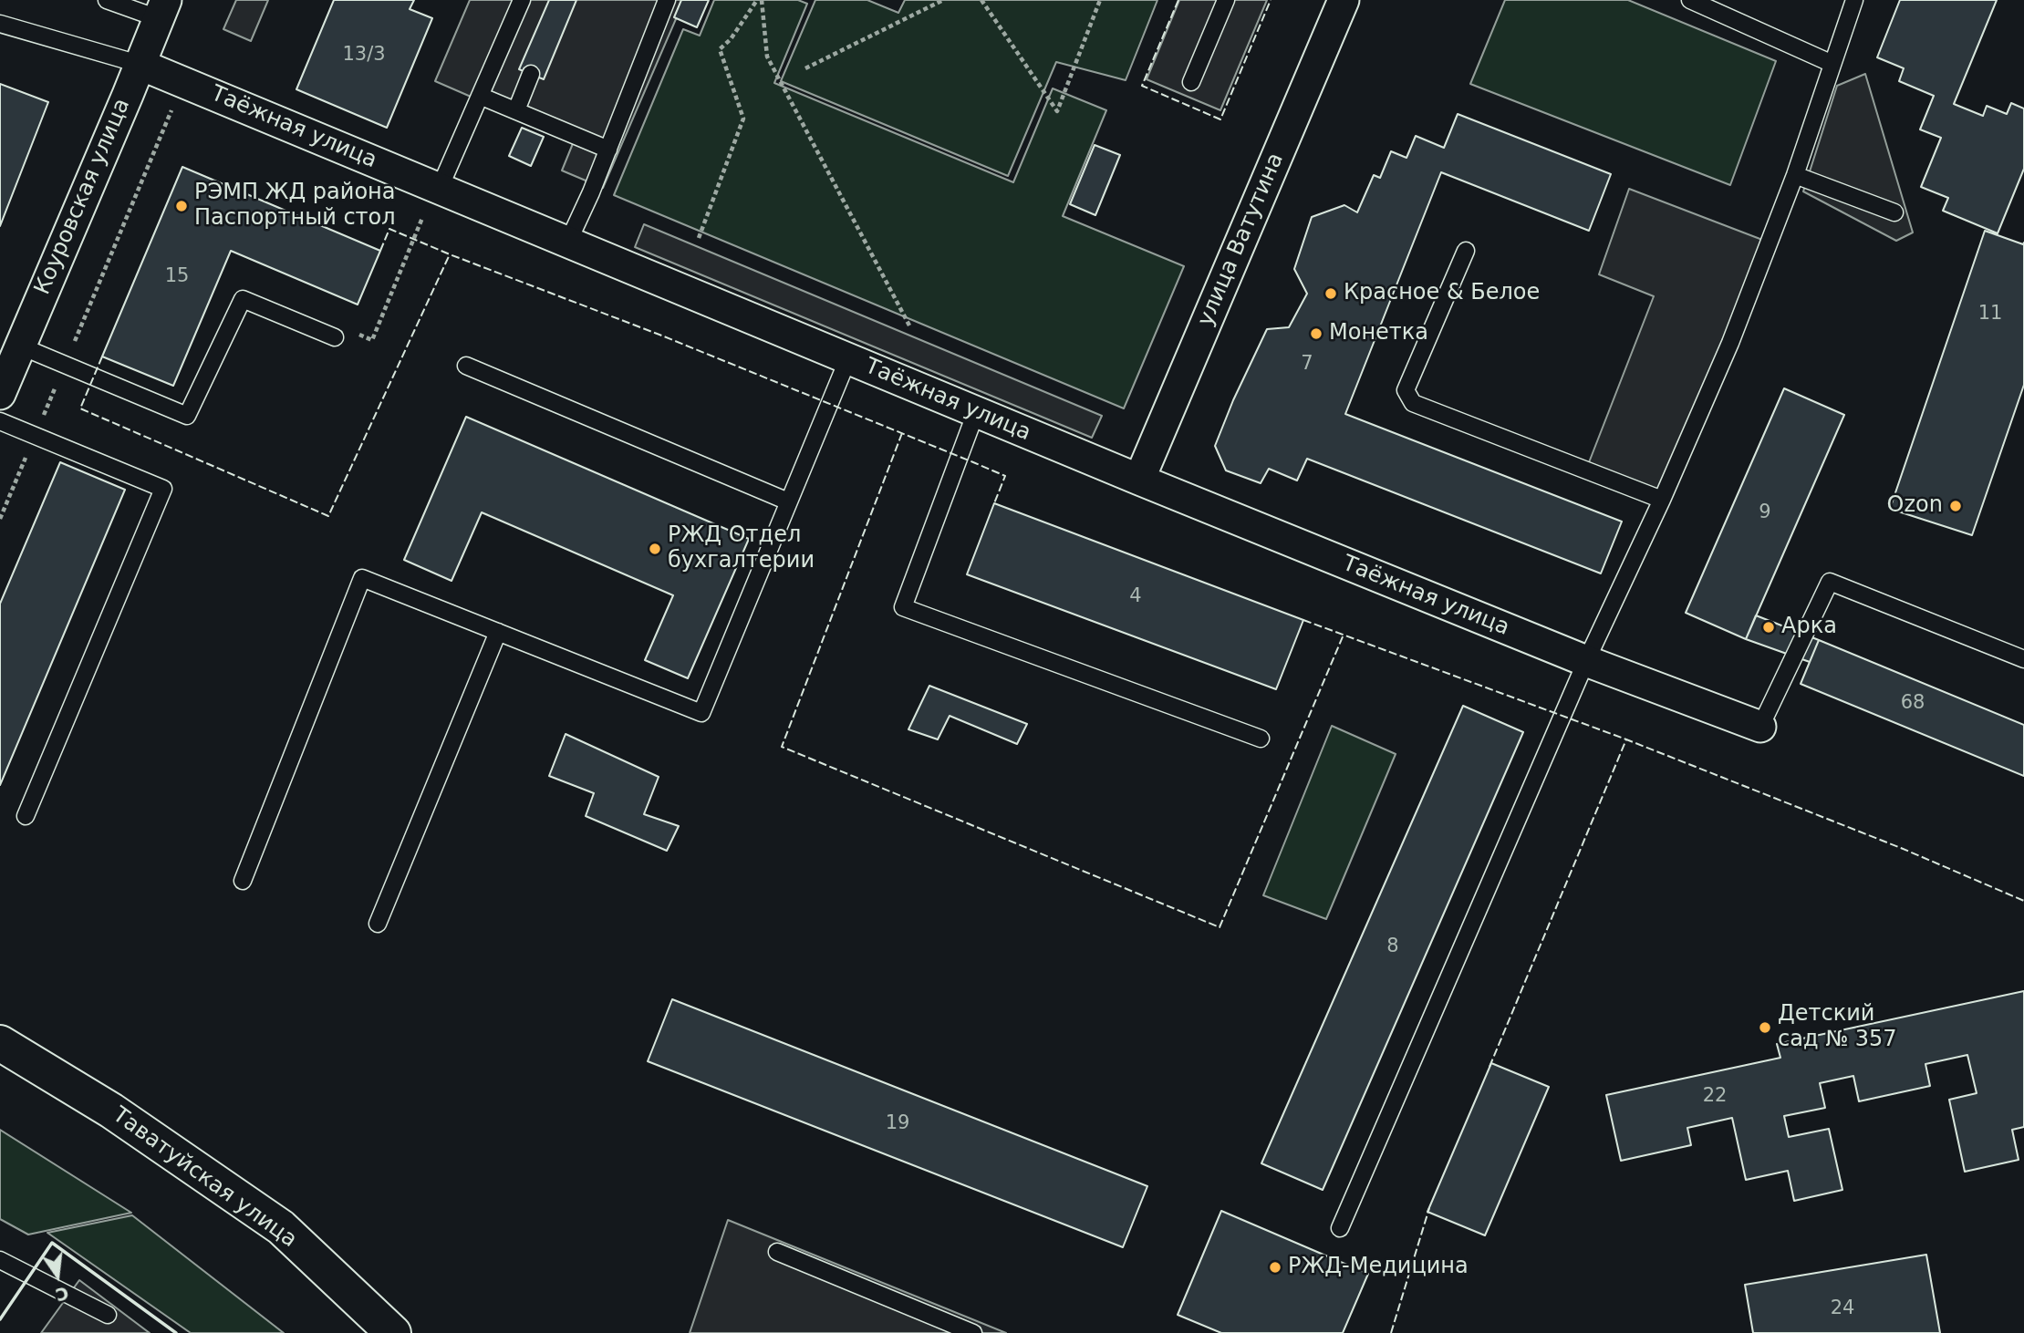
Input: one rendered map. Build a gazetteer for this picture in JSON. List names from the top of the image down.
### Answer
{
  "streets": {
    "main road": ["Таватуйская улица"],
    "street": ["Таёжная улица", "Коуровская улица", "улица Ватутина"]
  },
  "crossings": [
    ["Таёжная улица", "Коуровская улица"],
    ["Таёжная улица", "улица Ватутина"]
  ],
  "places": [
    "РЭМП ЖД района Паспортный стол",
    "Красное & Белое",
    "Монетка",
    "Ozon",
    "РЖД Отдел бухгалтерии",
    "Арка",
    "Детский сад № 357",
    "РЖД-Медицина"
  ],
  "house_numbers": [
    "13/3",
    "15",
    "11",
    "7",
    "9",
    "4",
    "68",
    "8",
    "22",
    "19",
    "24"
  ],
  "north": "bottom"
}
